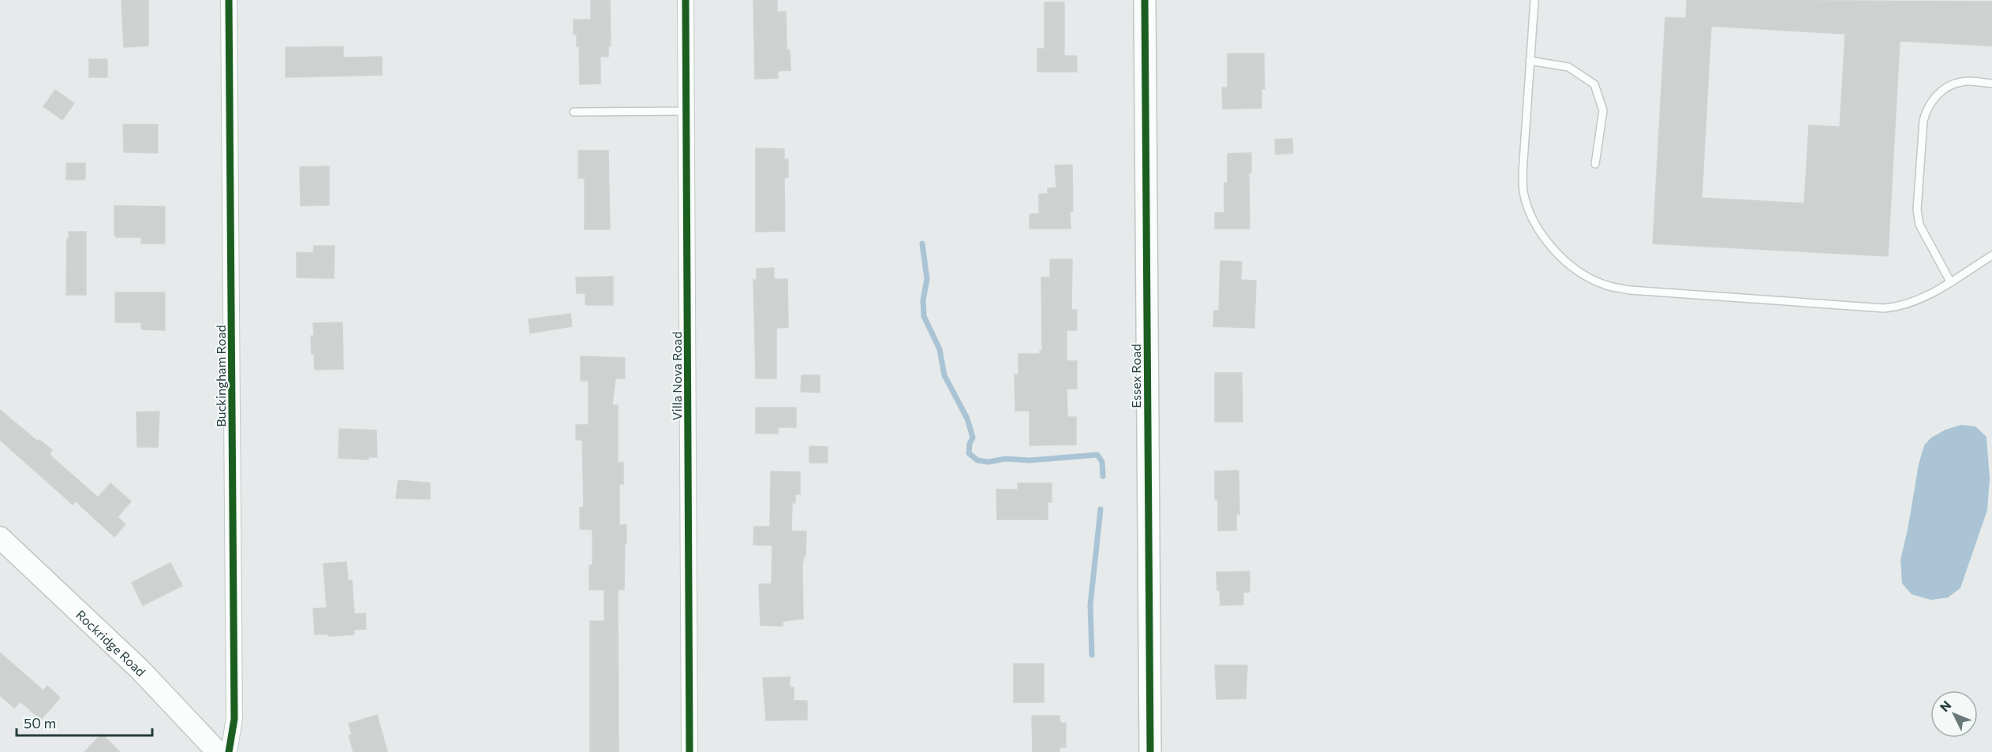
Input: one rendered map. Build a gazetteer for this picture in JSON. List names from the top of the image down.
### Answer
{
  "streets": {
    "street": [
      "Buckingham Road",
      "Villa Nova Road",
      "Essex Road",
      "Rockridge Road"
    ]
  },
  "scale_bar": "50 m",
  "north": "top left"
}
